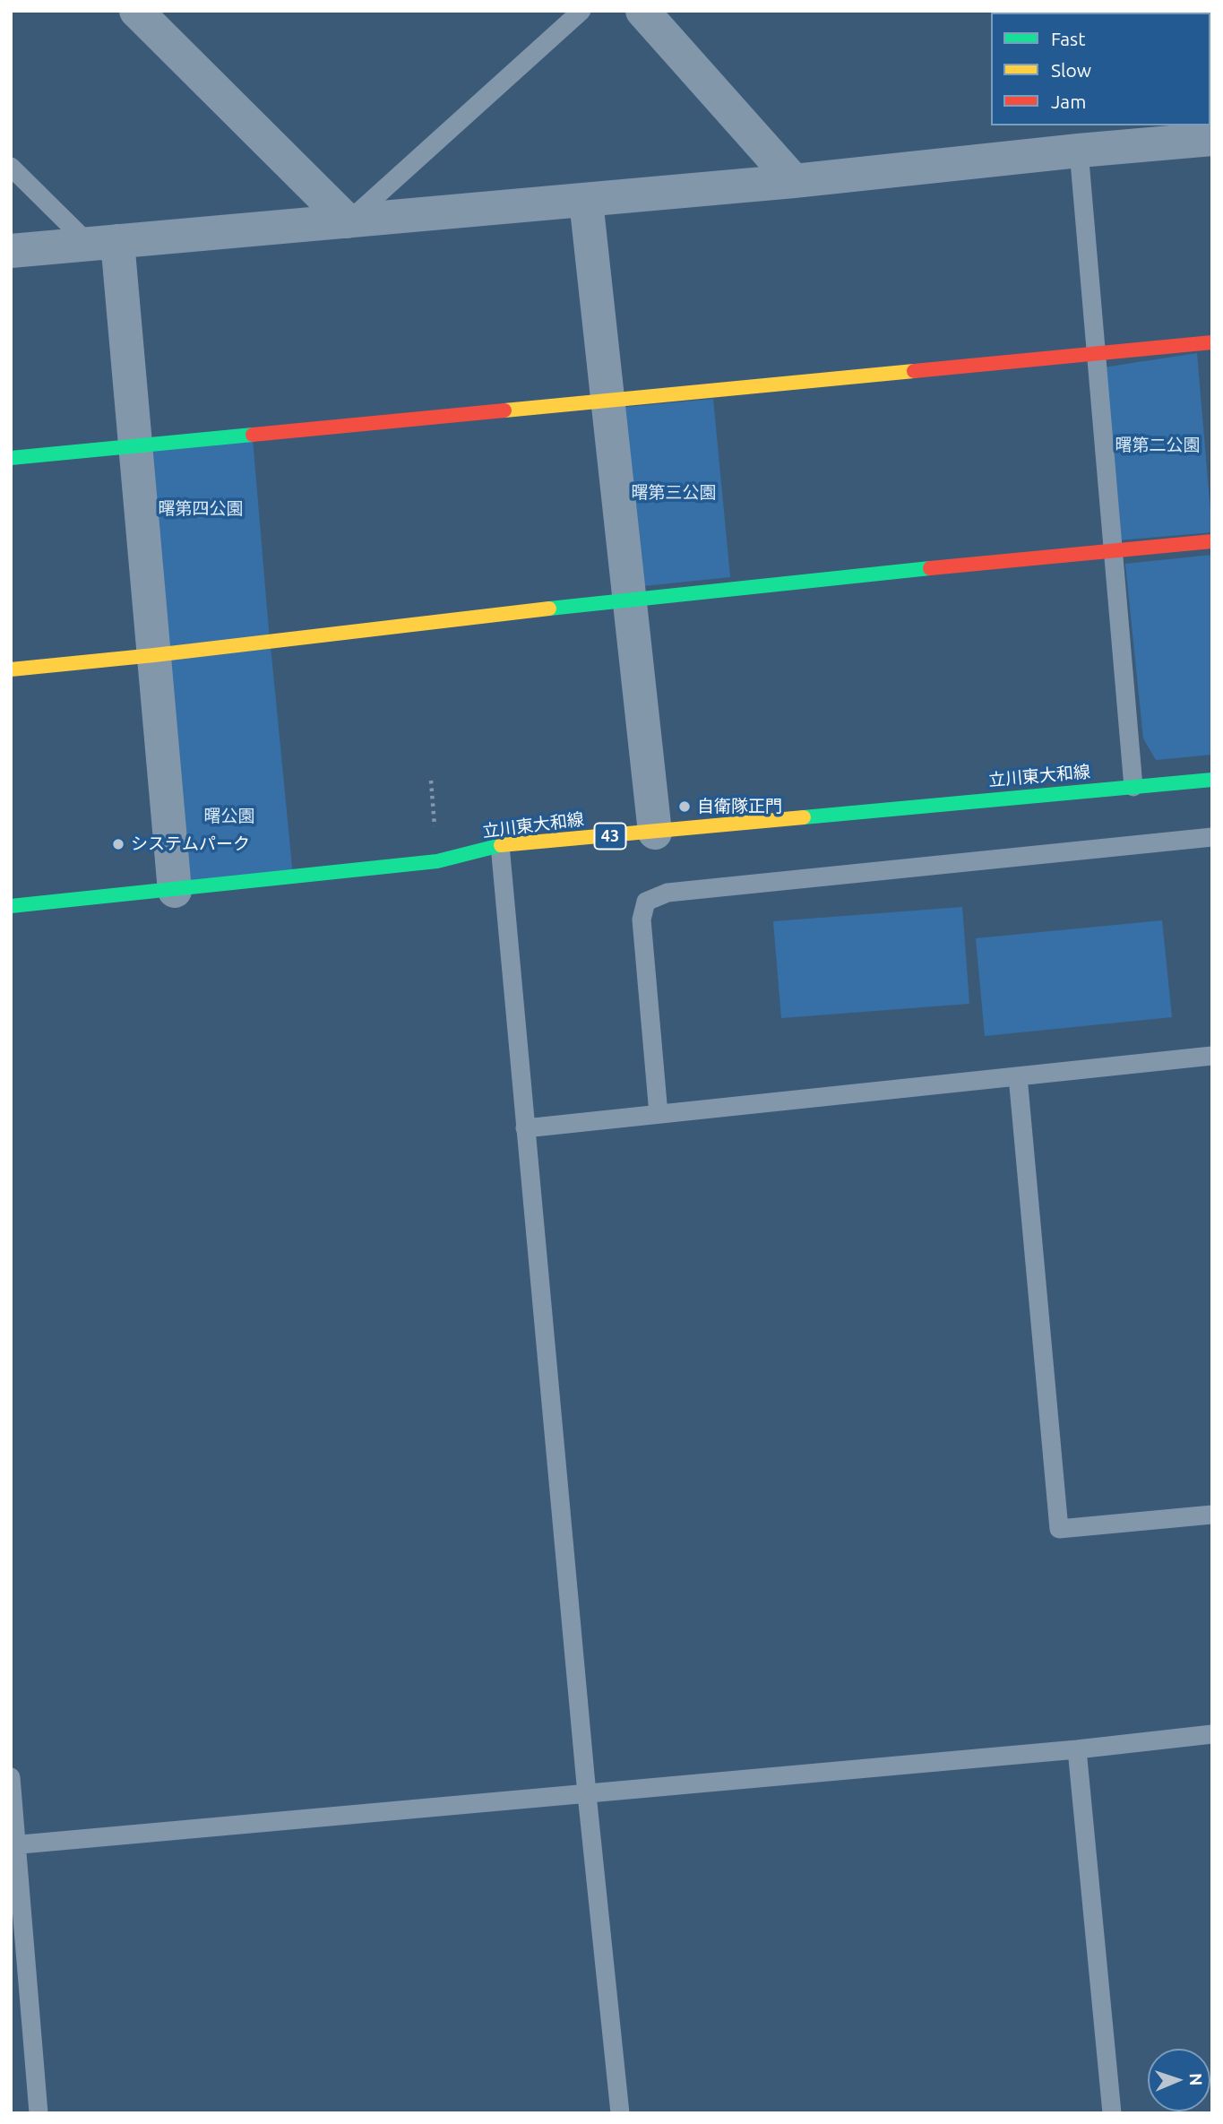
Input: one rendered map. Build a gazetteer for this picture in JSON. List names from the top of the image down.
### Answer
{
  "streets": {
    "street": ["立川東大和線", "43"]
  },
  "parks": [
    "曙第二公園",
    "曙第三公園",
    "曙第四公園",
    "曙公園"
  ],
  "places": ["自衛隊正門", "システムパーク"],
  "legend": ["Fast", "Slow", "Jam"],
  "north": "right"
}
